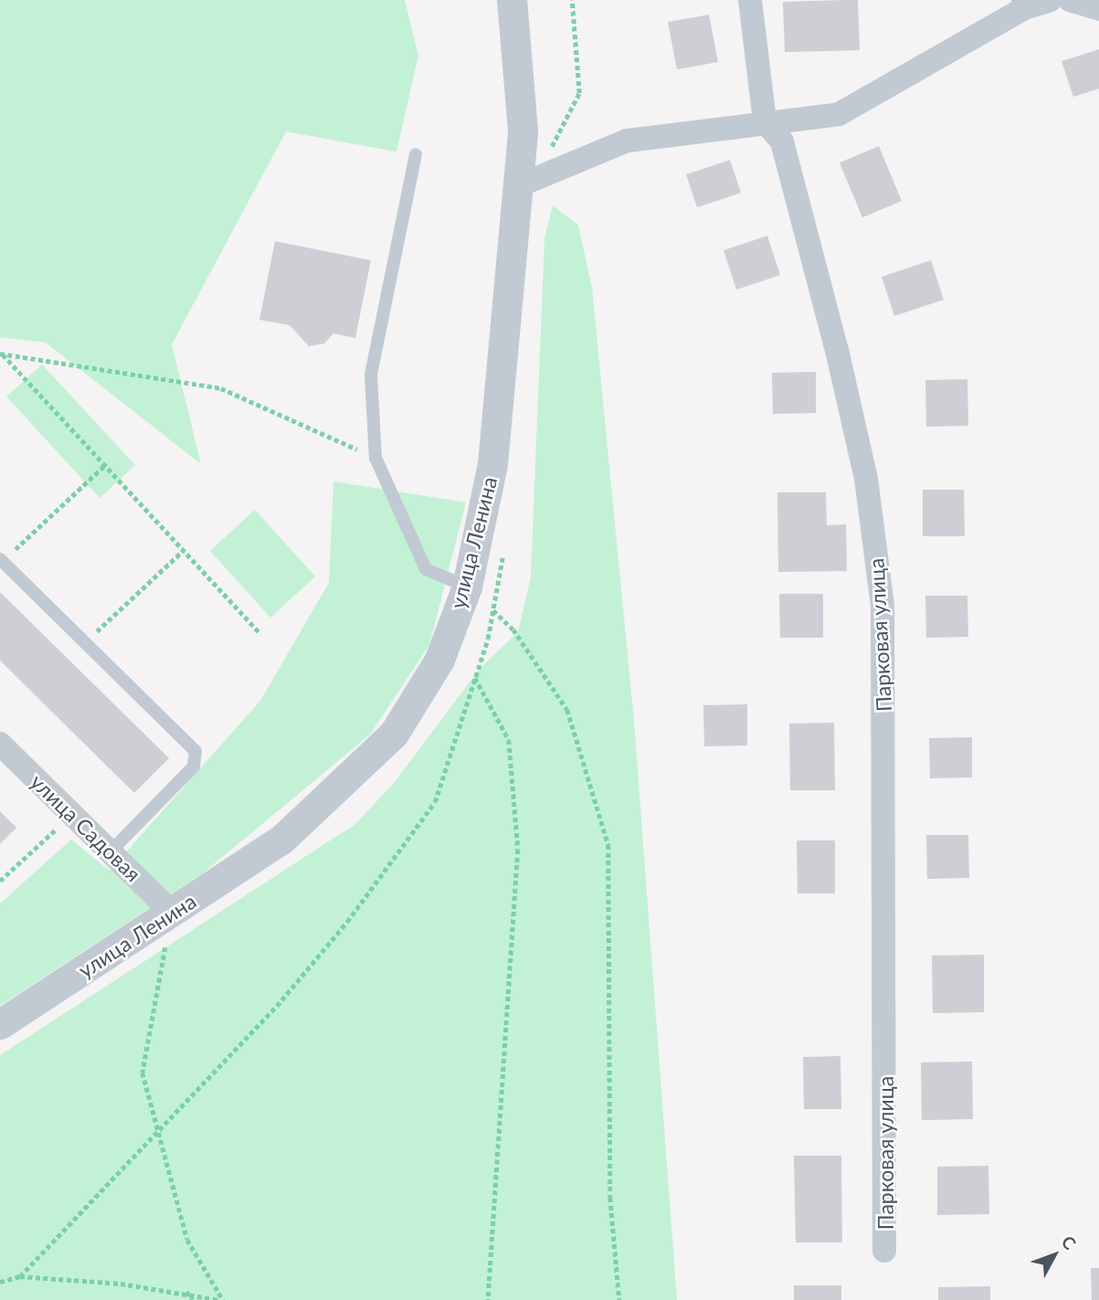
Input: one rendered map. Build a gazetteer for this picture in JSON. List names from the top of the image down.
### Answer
{
  "streets": {
    "street": ["улица Ленина", "Парковая улица", "улица Садовая"]
  },
  "crossings": [
    ["улица Ленина", "улица Садовая"]
  ],
  "north": "top right"
}
